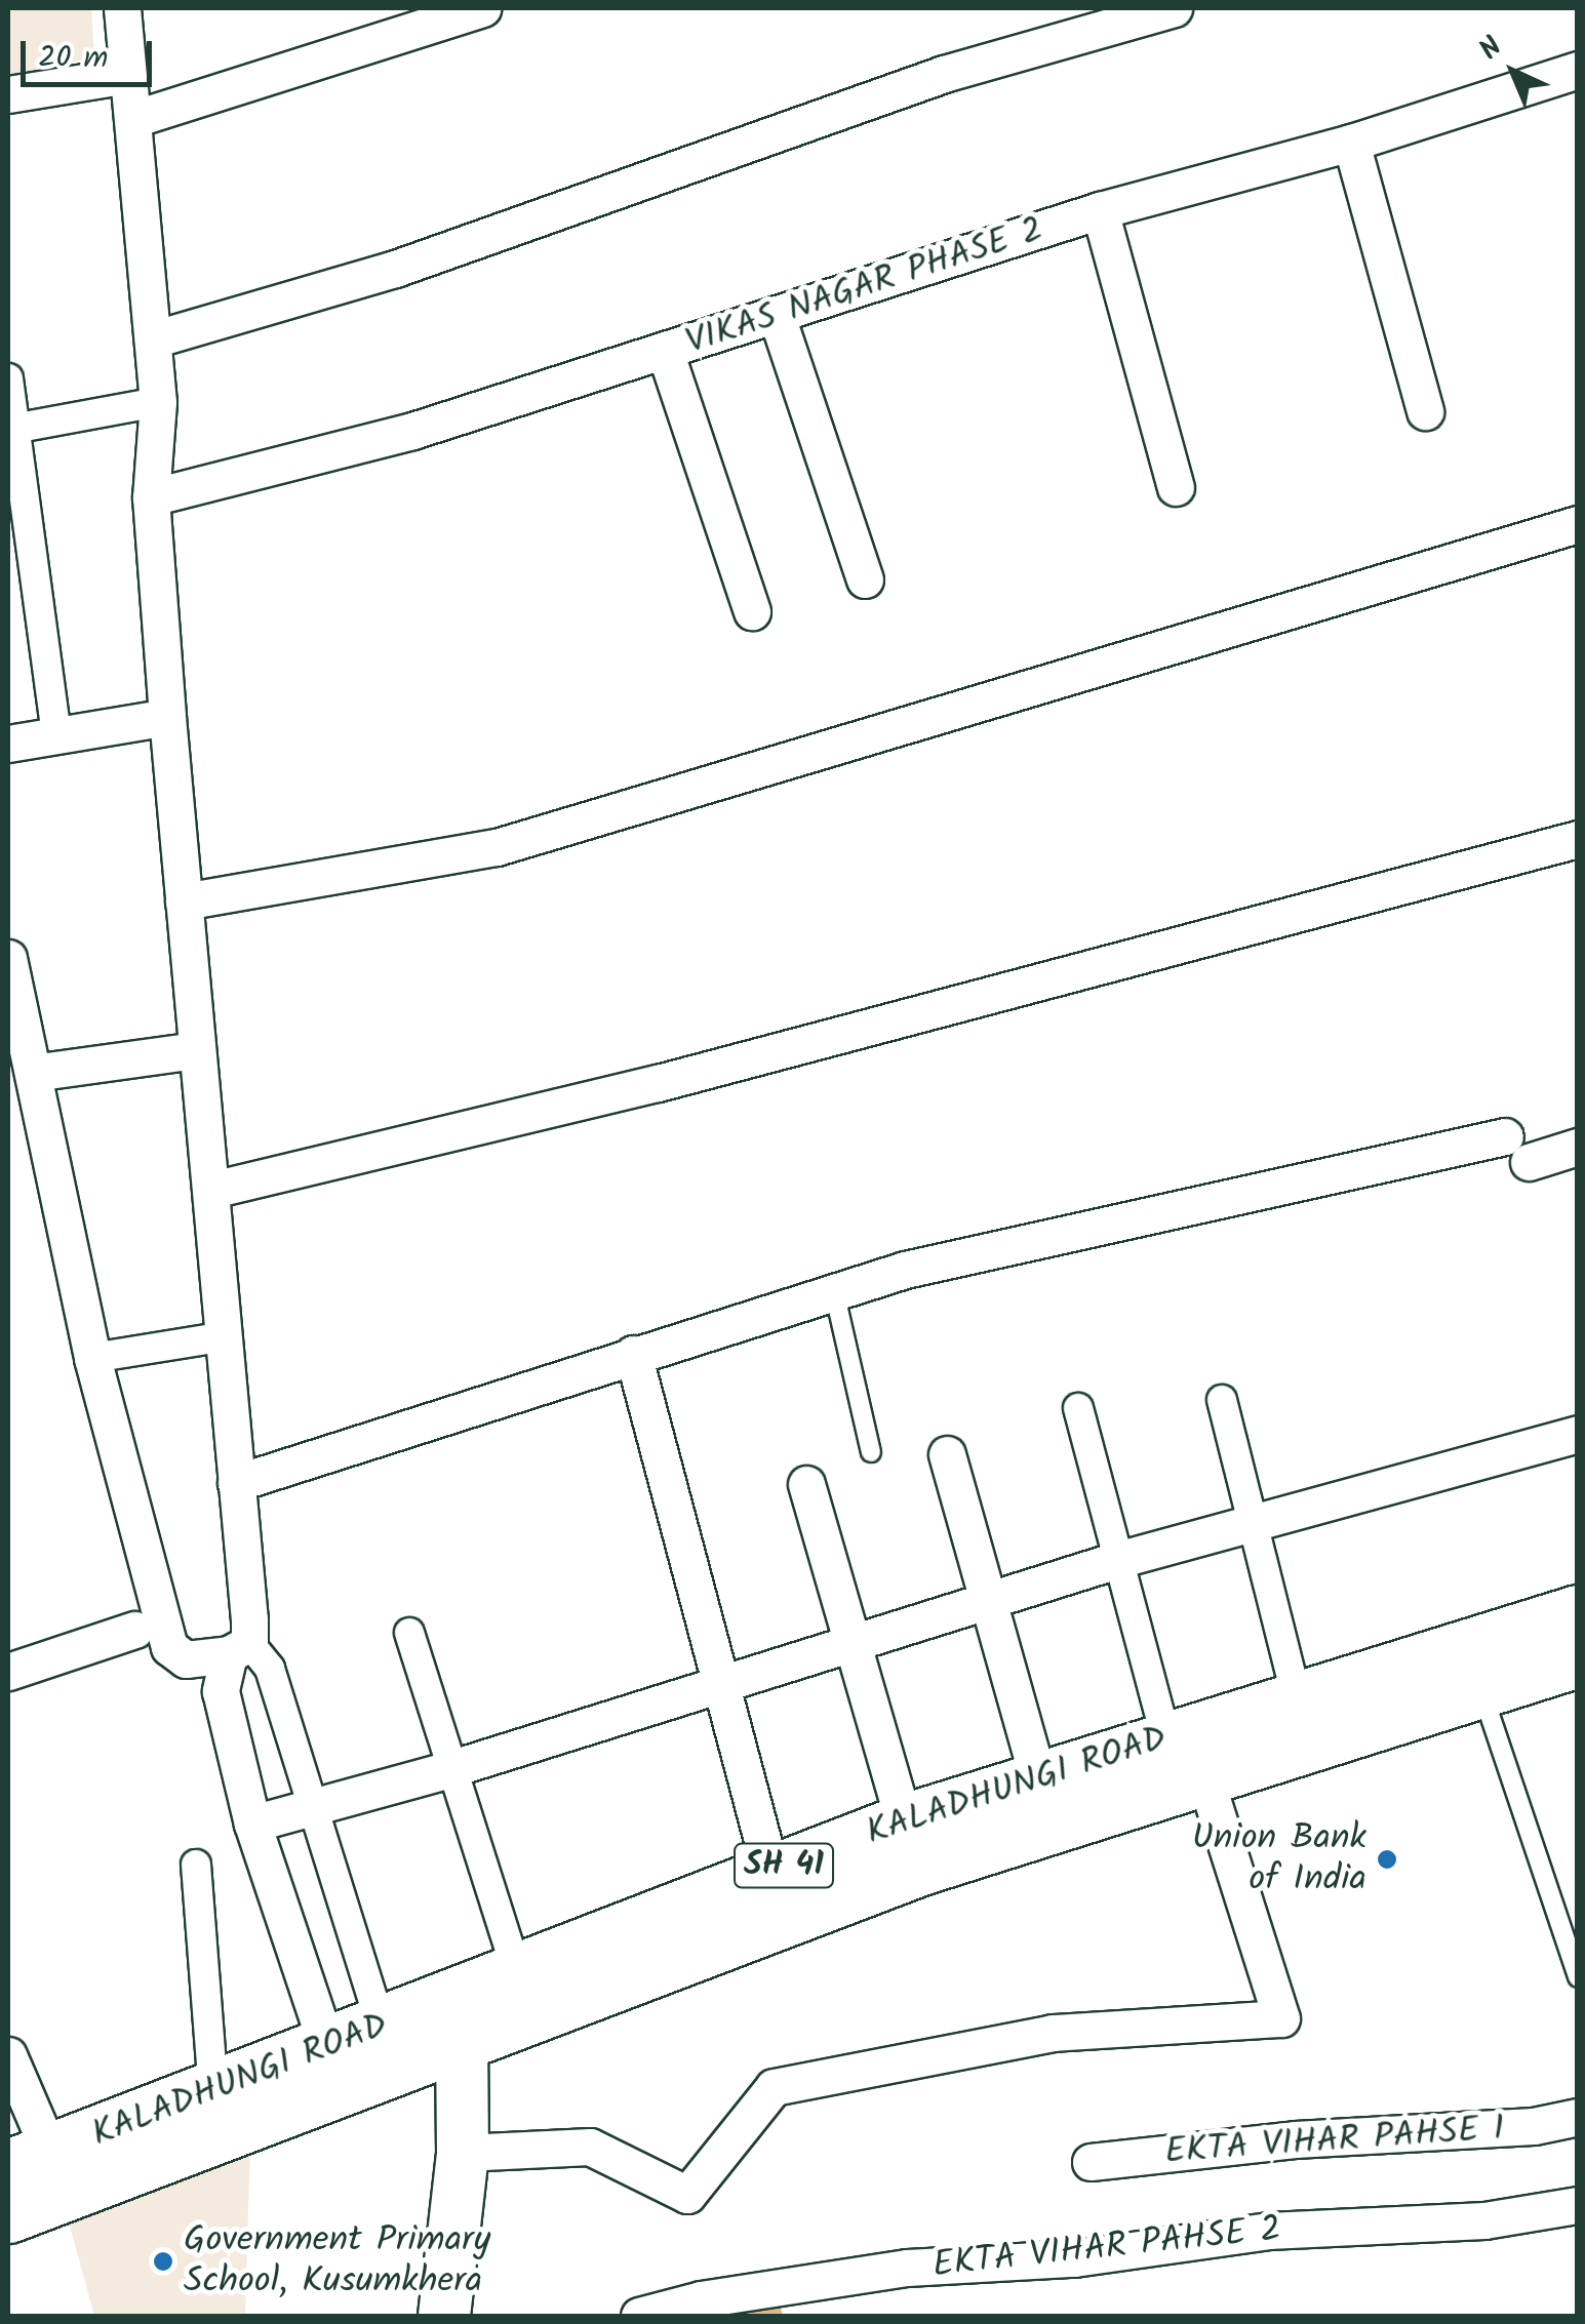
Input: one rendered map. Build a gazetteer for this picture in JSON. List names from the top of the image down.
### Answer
{
  "streets": {
    "main road": ["KALADHUNGI ROAD", "SH 41"],
    "street": ["VIKAS NAGAR PHASE 2", "EKTA VIHAR PAHSE 1", "EKTA VIHAR PAHSE 2"]
  },
  "places": ["Union Bank of India", "Government Primary School, Kusumkhera"],
  "scale_bar": "20 m",
  "north": "top left"
}
